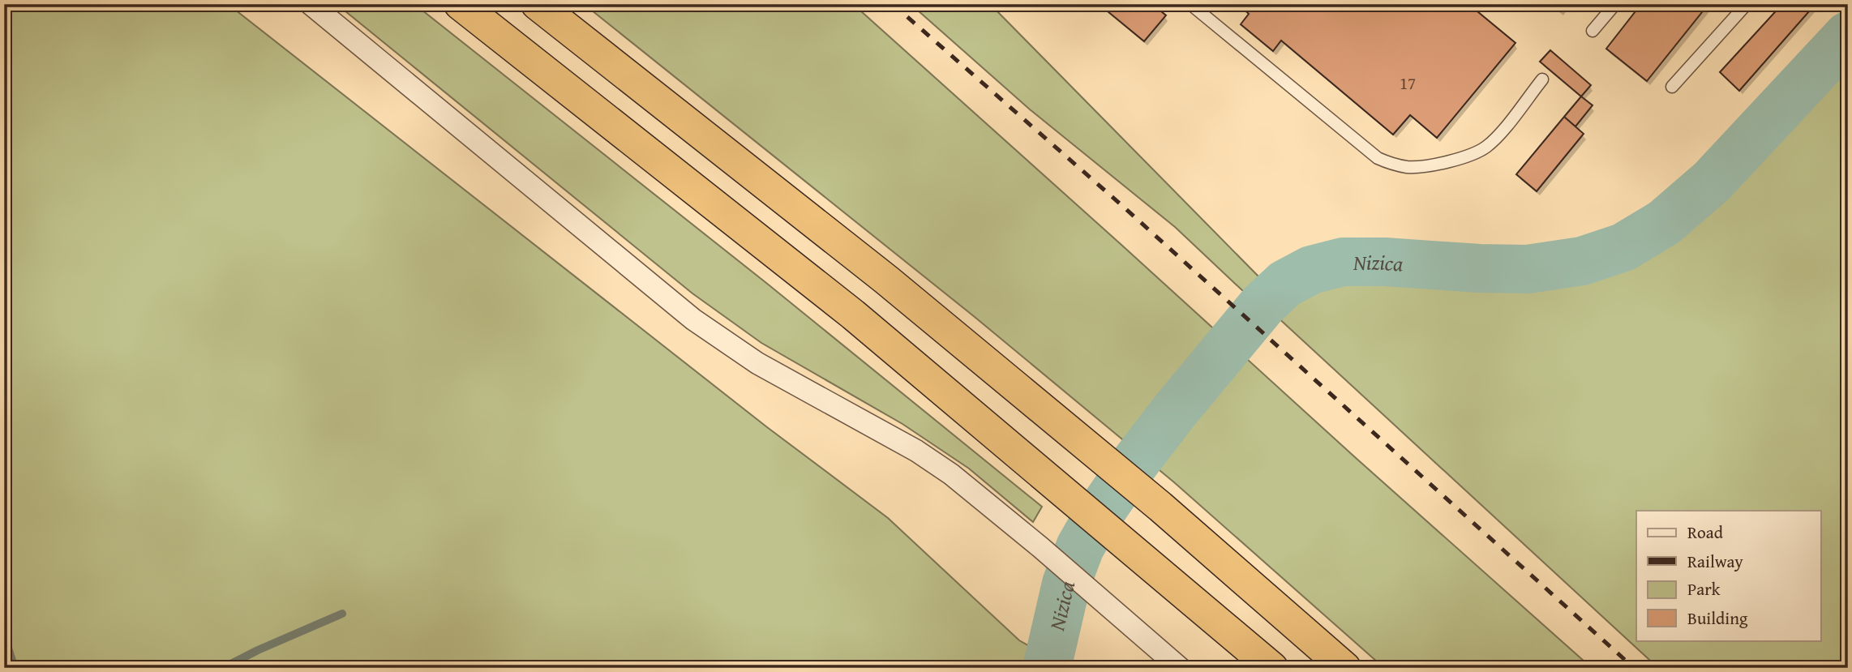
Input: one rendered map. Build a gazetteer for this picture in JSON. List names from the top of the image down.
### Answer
{
  "water": ["Nizica"],
  "house_numbers": ["17"],
  "legend": [
    "Road",
    "Railway",
    "Park",
    "Building"
  ]
}
